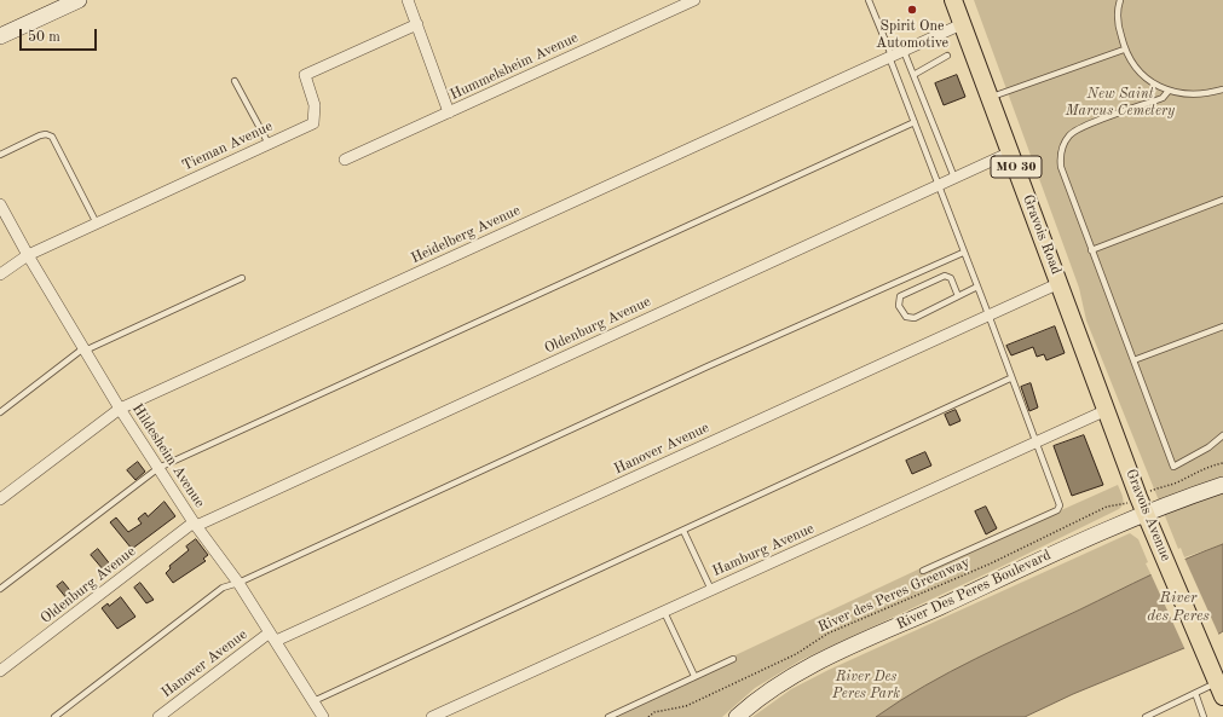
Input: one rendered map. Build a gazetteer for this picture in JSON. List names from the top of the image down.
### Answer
{
  "streets": {
    "main road": [
      "MO 30",
      "Gravois Road",
      "Gravois Avenue",
      "River Des Peres Boulevard"
    ],
    "street": [
      "Hummelsheim Avenue",
      "Tieman Avenue",
      "Heidelberg Avenue",
      "Oldenburg Avenue",
      "Hanover Avenue",
      "Hildesheim Avenue",
      "Hamburg Avenue"
    ],
    "path": ["River des Peres Greenway"]
  },
  "crossings": [
    ["Tieman Avenue", "Hildesheim Avenue"],
    ["Heidelberg Avenue", "Gravois Road"],
    ["Heidelberg Avenue", "Hildesheim Avenue"],
    ["Gravois Road", "Oldenburg Avenue"],
    ["Gravois Road", "Hanover Avenue"],
    ["Gravois Road", "Gravois Avenue"],
    ["Oldenburg Avenue", "Hildesheim Avenue"],
    ["Hanover Avenue", "Hildesheim Avenue"],
    ["Gravois Avenue", "Hamburg Avenue"],
    ["Gravois Avenue", "River Des Peres Boulevard"]
  ],
  "water": ["River des Peres"],
  "parks": ["New Saint Marcus Cemetery", "River Des Peres Park"],
  "places": ["Spirit One Automotive"],
  "scale_bar": "50 m"
}
